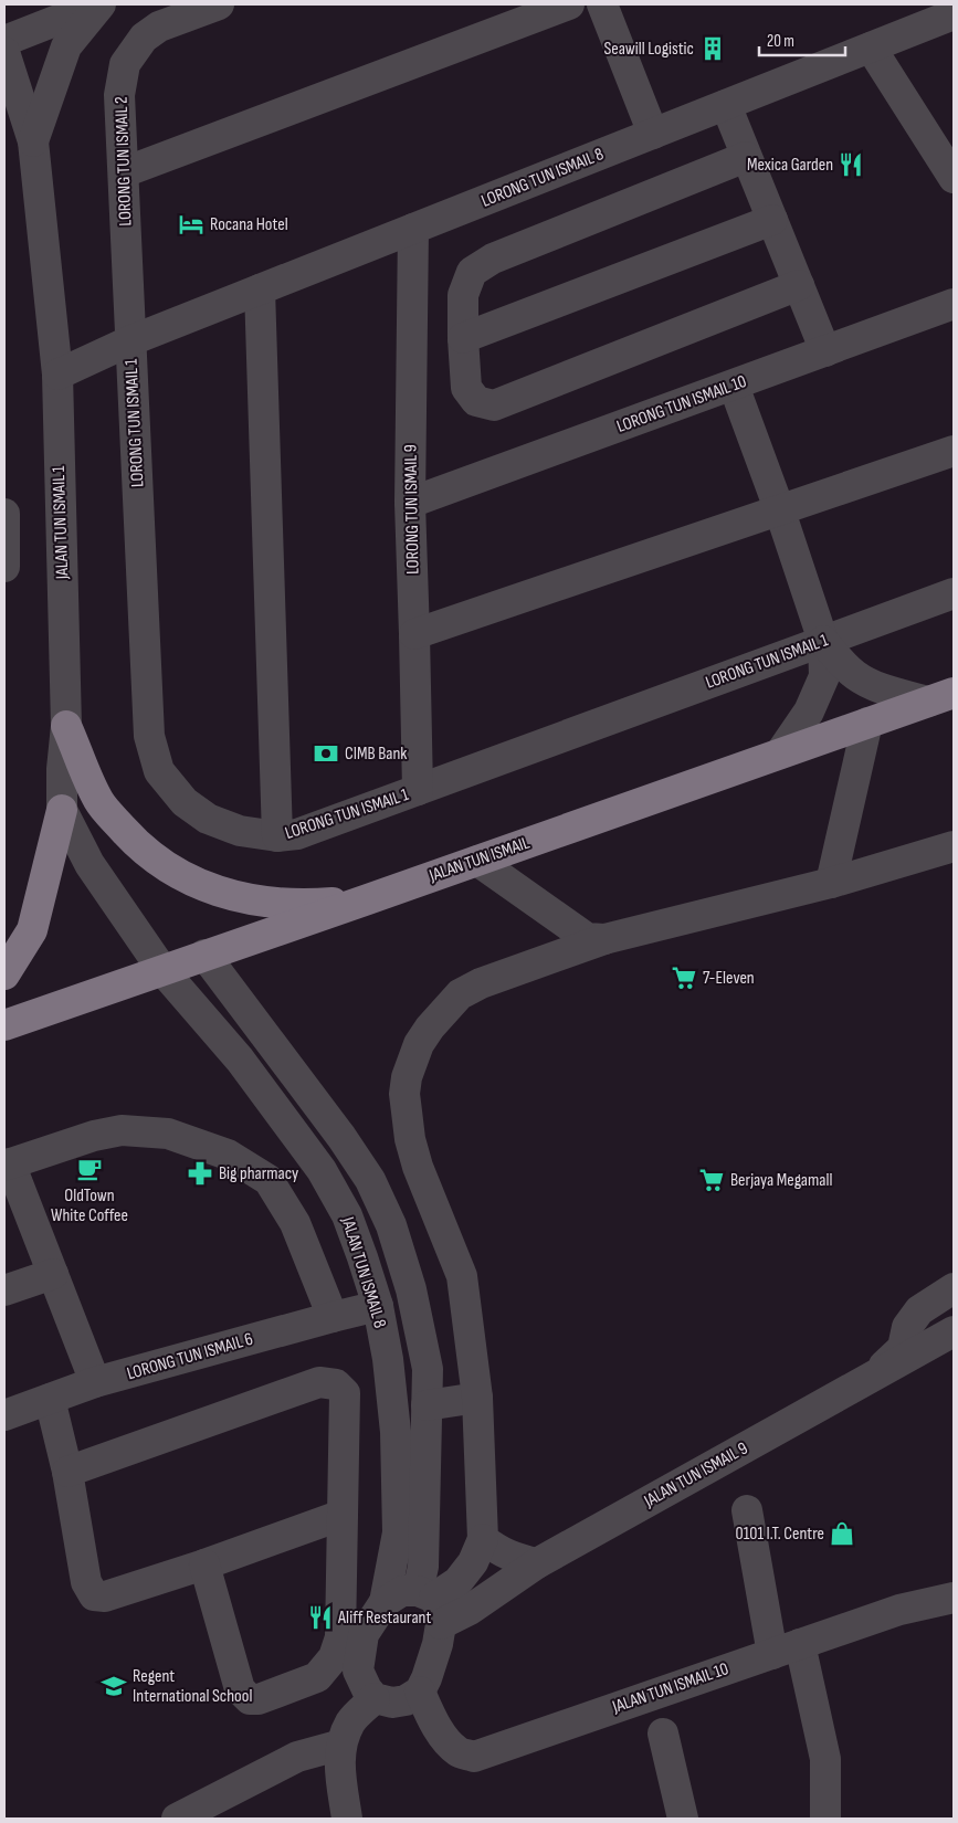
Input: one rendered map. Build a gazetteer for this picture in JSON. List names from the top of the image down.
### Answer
{
  "streets": {
    "main road": ["JALAN TUN ISMAIL"],
    "street": [
      "LORONG TUN ISMAIL 2",
      "LORONG TUN ISMAIL 8",
      "LORONG TUN ISMAIL 10",
      "LORONG TUN ISMAIL 1",
      "LORONG TUN ISMAIL 9",
      "JALAN TUN ISMAIL 1",
      "JALAN TUN ISMAIL 8",
      "LORONG TUN ISMAIL 6",
      "JALAN TUN ISMAIL 9",
      "JALAN TUN ISMAIL 10"
    ]
  },
  "crossings": [
    ["LORONG TUN ISMAIL 2", "LORONG TUN ISMAIL 8"],
    ["LORONG TUN ISMAIL 2", "LORONG TUN ISMAIL 1"],
    ["LORONG TUN ISMAIL 8", "LORONG TUN ISMAIL 1"],
    ["LORONG TUN ISMAIL 8", "LORONG TUN ISMAIL 9"],
    ["LORONG TUN ISMAIL 8", "JALAN TUN ISMAIL 1"],
    ["LORONG TUN ISMAIL 10", "LORONG TUN ISMAIL 9"],
    ["LORONG TUN ISMAIL 1", "LORONG TUN ISMAIL 9"],
    ["JALAN TUN ISMAIL 1", "JALAN TUN ISMAIL"],
    ["JALAN TUN ISMAIL 1", "JALAN TUN ISMAIL 8"],
    ["JALAN TUN ISMAIL", "JALAN TUN ISMAIL 8"],
    ["JALAN TUN ISMAIL 8", "LORONG TUN ISMAIL 6"],
    ["JALAN TUN ISMAIL 8", "JALAN TUN ISMAIL 9"],
    ["JALAN TUN ISMAIL 8", "JALAN TUN ISMAIL 10"],
    ["JALAN TUN ISMAIL 9", "JALAN TUN ISMAIL 10"]
  ],
  "places": {
    "building": ["Seawill Logistic"],
    "restaurant": ["Mexica Garden", "Aliff Restaurant"],
    "hotel": ["Rocana Hotel"],
    "bank": ["CIMB Bank"],
    "supermarket": ["7-Eleven", "Berjaya Megamall"],
    "cafe": ["OldTown White Coffee"],
    "pharmacy": ["Big pharmacy"],
    "shop": ["0101 I.T. Centre"],
    "school or university": ["Regent International School"]
  },
  "scale_bar": "20 m"
}
